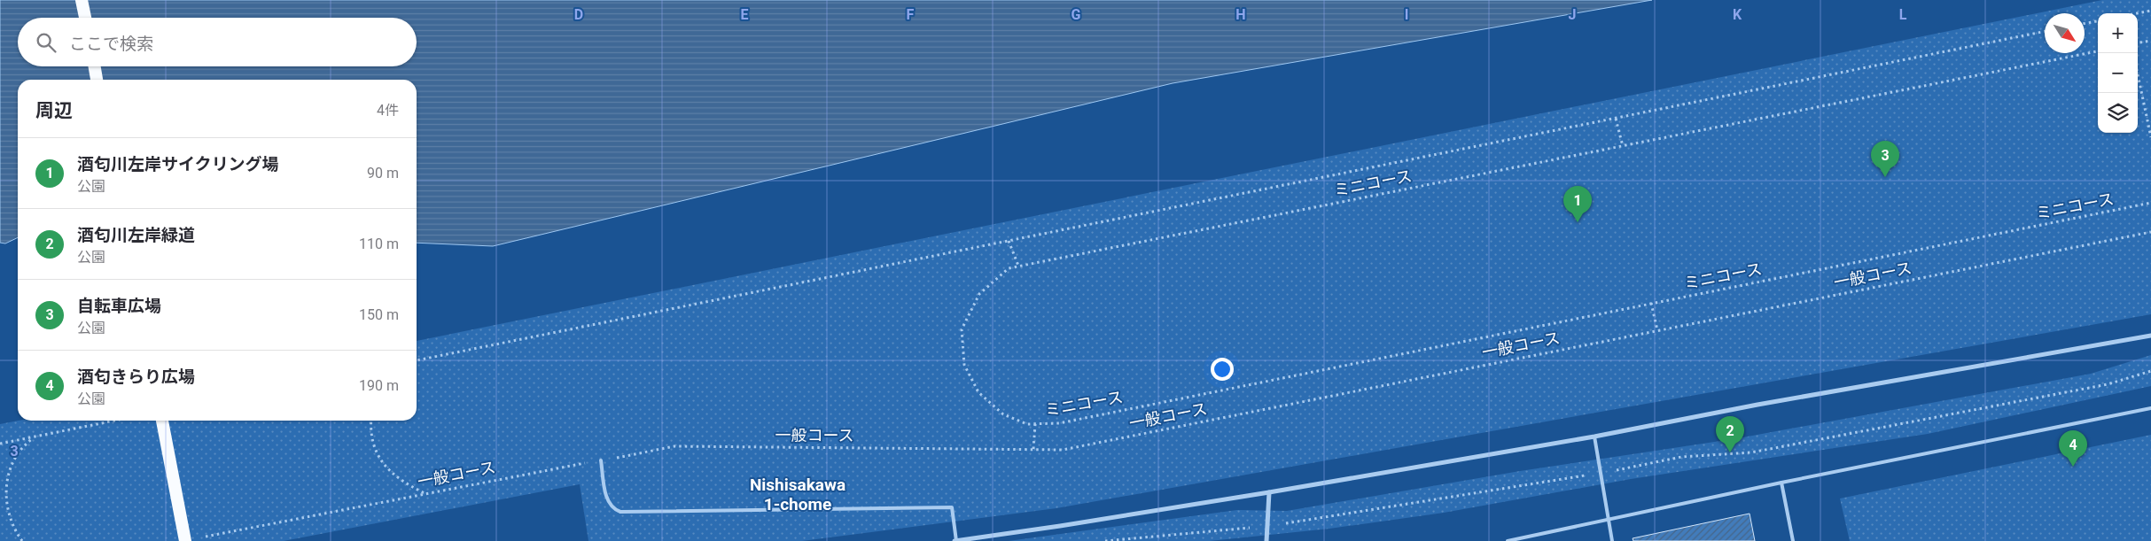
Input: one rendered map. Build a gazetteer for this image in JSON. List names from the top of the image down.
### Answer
{
  "streets": {
    "path": ["ミニコース", "一般コース"]
  },
  "districts": ["Nishisakawa 1-chome"],
  "north": "bottom right",
  "page": {
    "map_buttons": ["+", "−"],
    "search": "ここで検索",
    "heading": ["周辺", "4件"],
    "list": [
      {
        "mark": "1",
        "name": "酒匂川左岸サイクリング場",
        "note": "公園",
        "value": "90 m"
      },
      {
        "mark": "2",
        "name": "酒匂川左岸緑道",
        "note": "公園",
        "value": "110 m"
      },
      {
        "mark": "3",
        "name": "自転車広場",
        "note": "公園",
        "value": "150 m"
      },
      {
        "mark": "4",
        "name": "酒匂きらり広場",
        "note": "公園",
        "value": "190 m"
      }
    ],
    "pins": [
      "3",
      "1",
      "2",
      "4"
    ]
  },
  "grid": {
    "columns": [
      "D",
      "E",
      "F",
      "G",
      "H",
      "I",
      "J",
      "K",
      "L"
    ],
    "rows": ["3"]
  }
}
